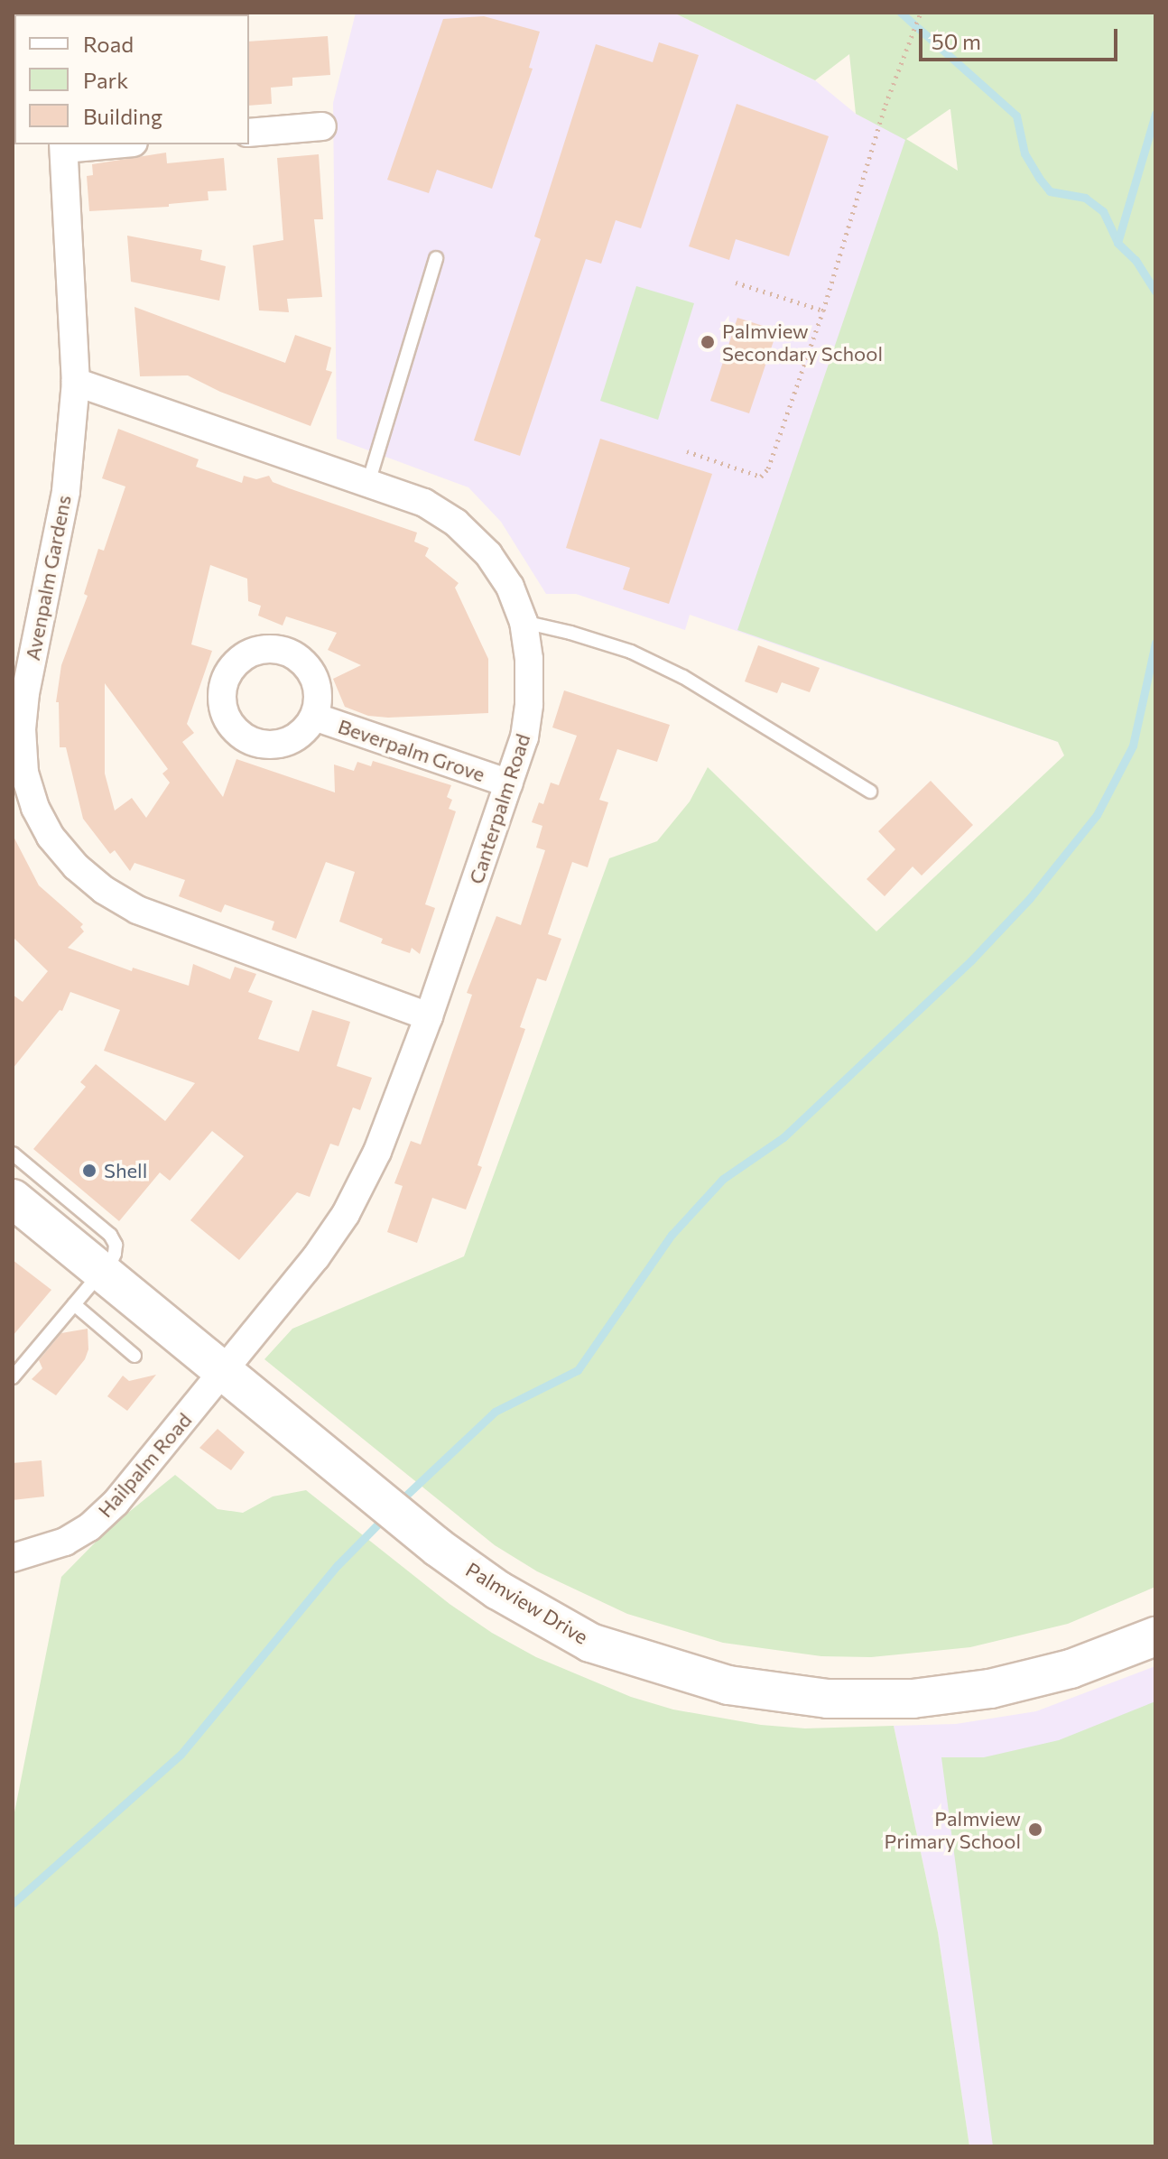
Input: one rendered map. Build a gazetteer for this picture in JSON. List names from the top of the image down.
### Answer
{
  "streets": {
    "street": [
      "Avenpalm Gardens",
      "Beverpalm Grove",
      "Canterpalm Road",
      "Hailpalm Road",
      "Palmview Drive"
    ]
  },
  "crossings": [
    ["Avenpalm Gardens", "Canterpalm Road"],
    ["Beverpalm Grove", "Canterpalm Road"],
    ["Canterpalm Road", "Hailpalm Road"],
    ["Canterpalm Road", "Palmview Drive"],
    ["Hailpalm Road", "Palmview Drive"]
  ],
  "places": ["Palmview Secondary School", "Shell", "Palmview Primary School"],
  "legend": ["Road", "Park", "Building"],
  "scale_bar": "50 m"
}
